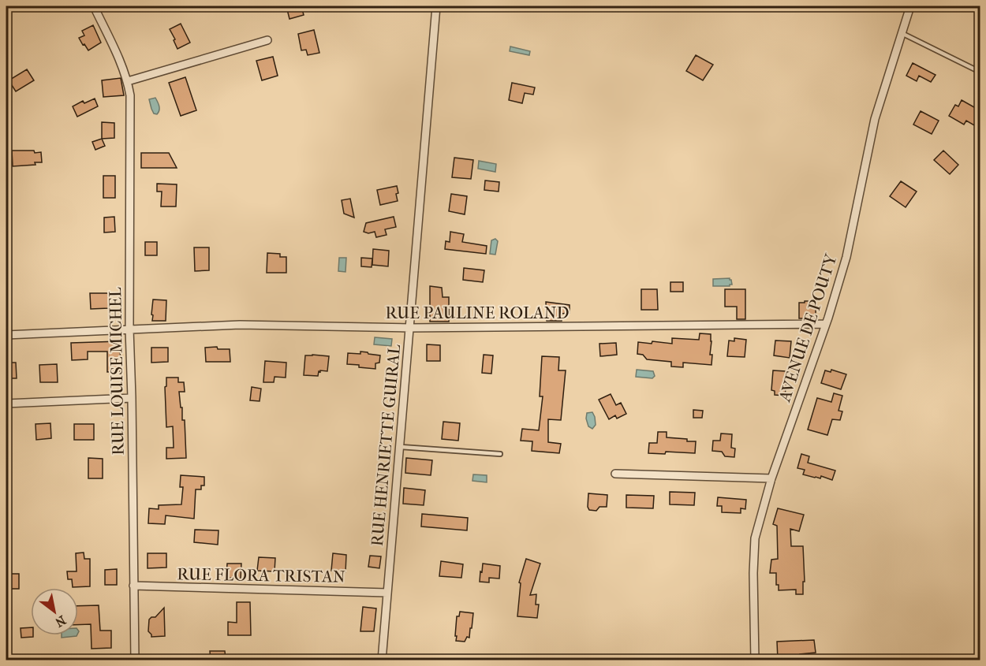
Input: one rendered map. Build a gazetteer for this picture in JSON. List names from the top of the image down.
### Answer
{
  "streets": {
    "street": [
      "RUE PAULINE ROLAND",
      "AVENUE DE POUTY",
      "RUE LOUISE MICHEL",
      "RUE HENRIETTE GUIRAL",
      "RUE FLORA TRISTAN"
    ]
  },
  "crossings": [
    ["RUE PAULINE ROLAND", "AVENUE DE POUTY"],
    ["RUE PAULINE ROLAND", "RUE LOUISE MICHEL"],
    ["RUE PAULINE ROLAND", "RUE HENRIETTE GUIRAL"],
    ["RUE LOUISE MICHEL", "RUE FLORA TRISTAN"],
    ["RUE HENRIETTE GUIRAL", "RUE FLORA TRISTAN"]
  ],
  "north": "bottom right"
}
